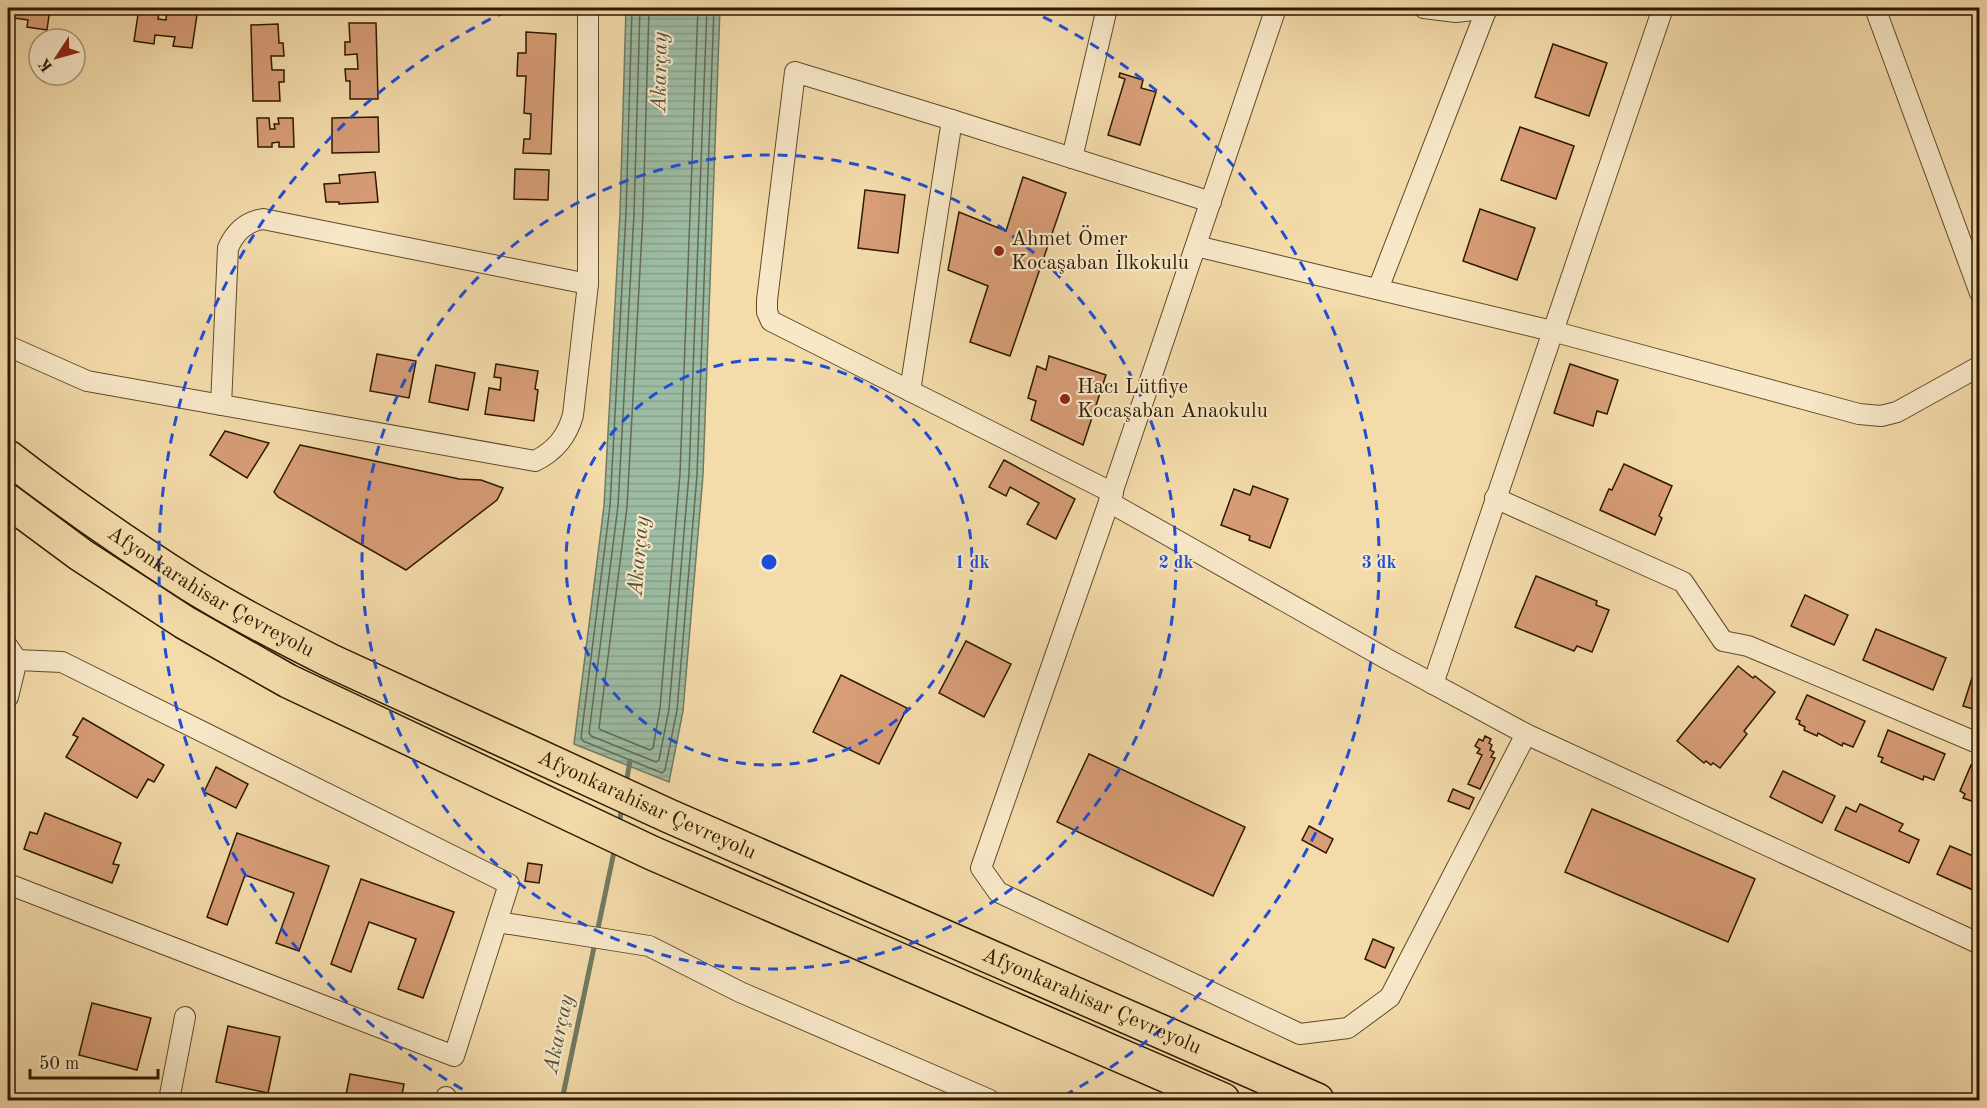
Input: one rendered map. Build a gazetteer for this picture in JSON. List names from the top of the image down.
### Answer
{
  "streets": {
    "highway": ["Afyonkarahisar Çevreyolu"]
  },
  "water": ["Akarçay"],
  "places": ["Ahmet Ömer Kocaşaban İlkokulu", "Hacı Lütfiye Kocaşaban Anaokulu"],
  "scale_bar": "50 m",
  "north": "bottom left",
  "rings": ["1 dk", "2 dk", "3 dk"]
}
